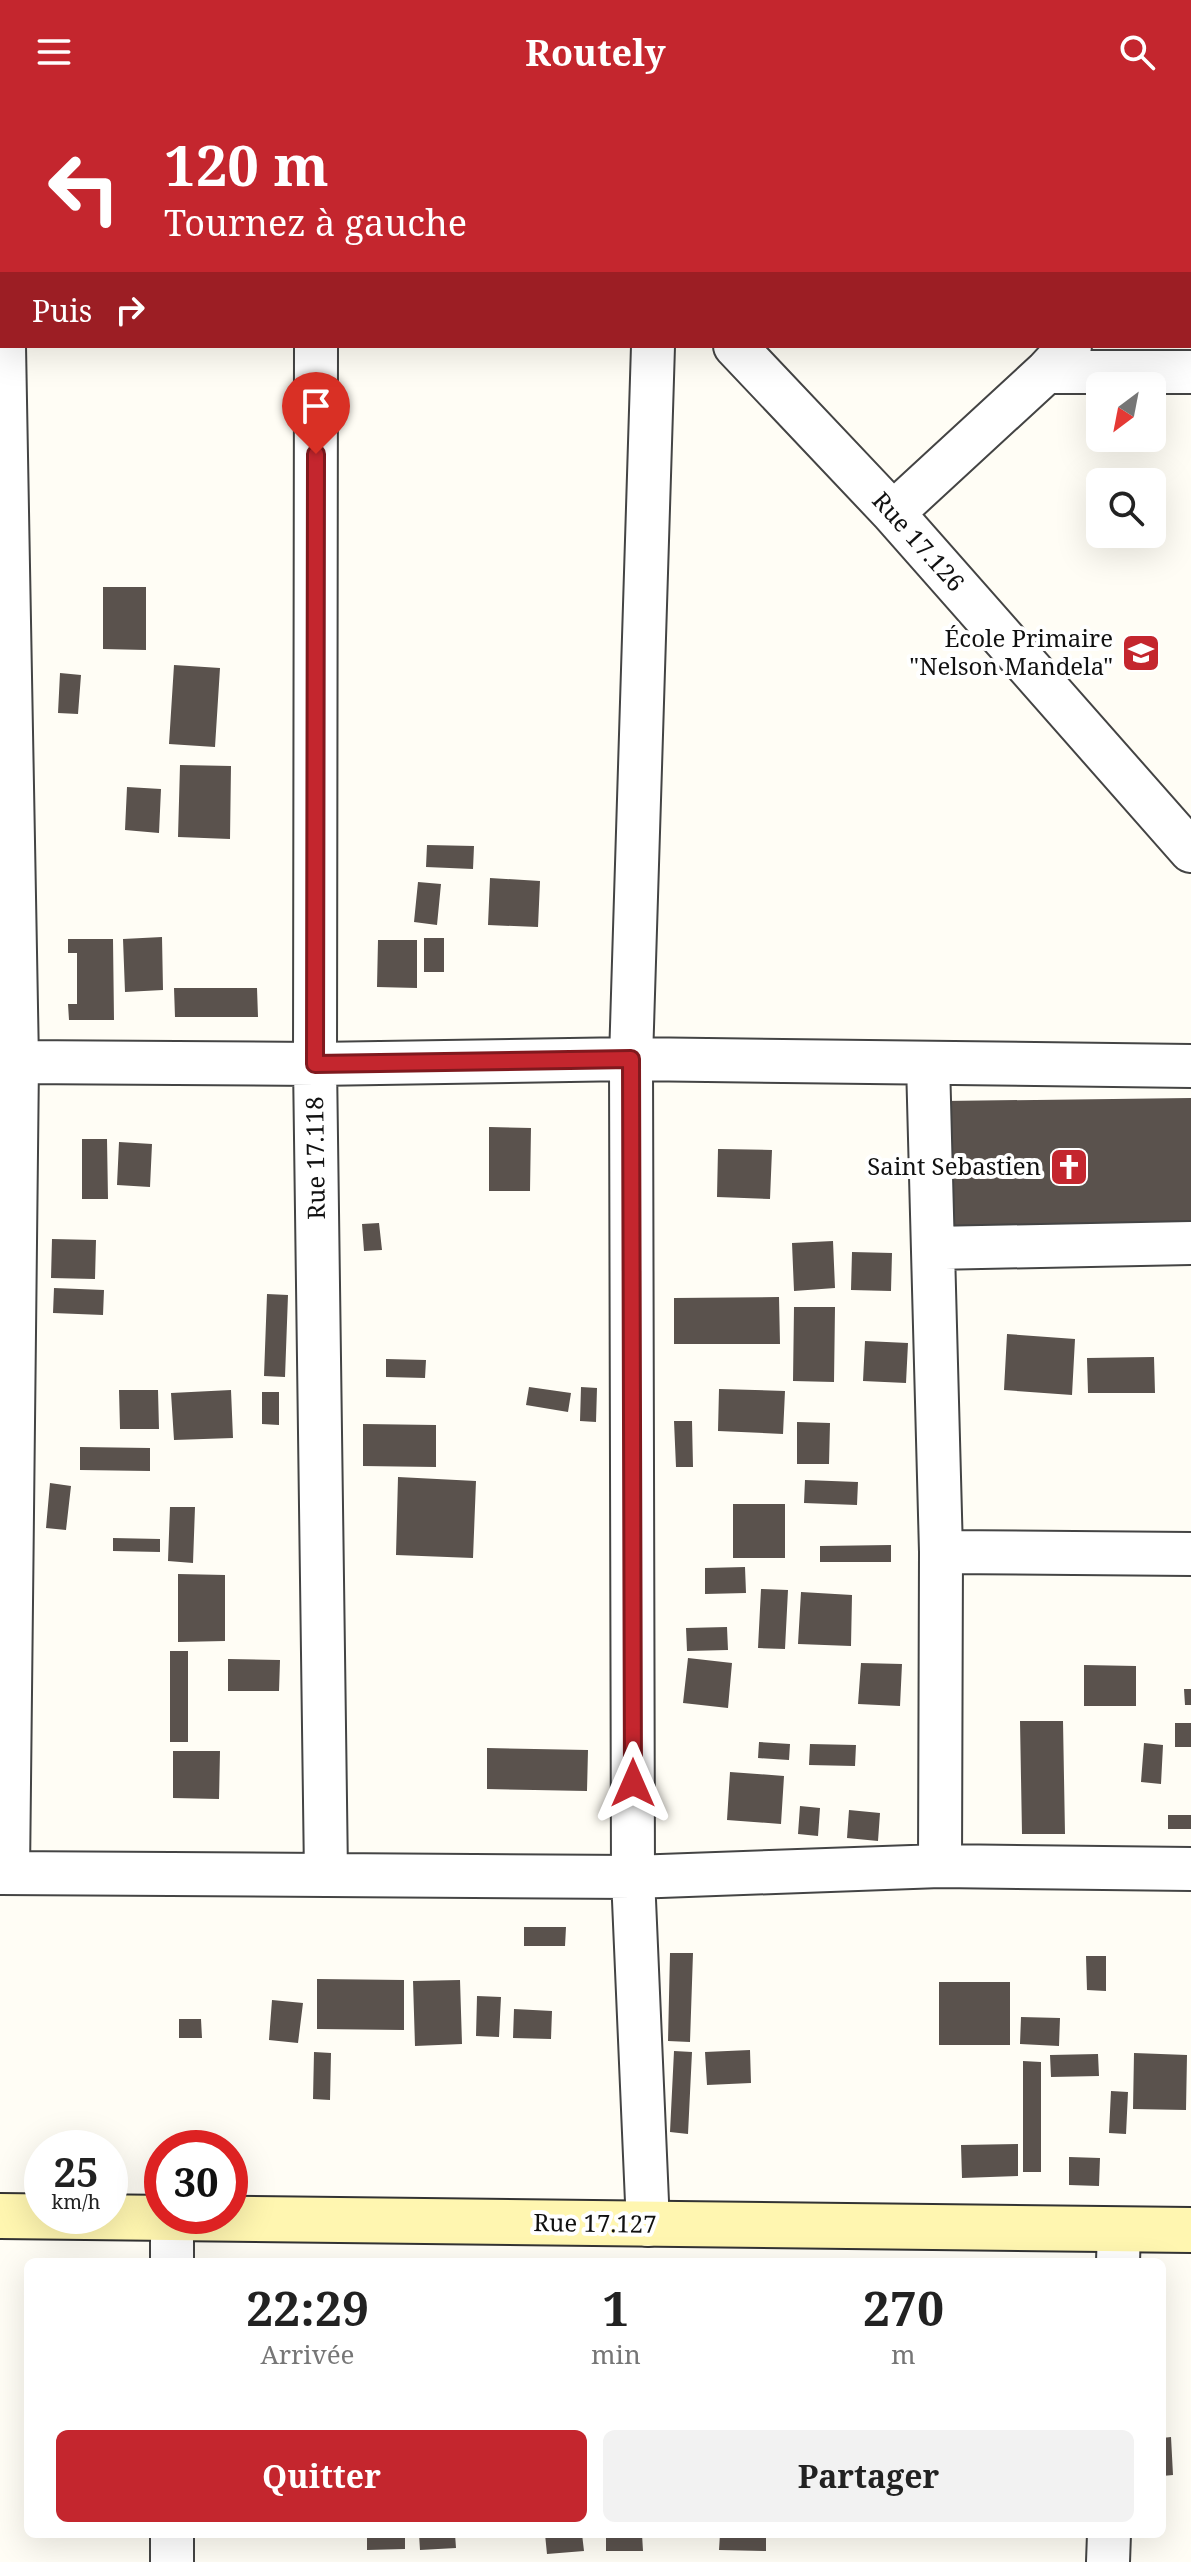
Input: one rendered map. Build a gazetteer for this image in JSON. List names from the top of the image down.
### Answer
{
  "streets": {
    "street": ["Rue 17.126", "Rue 17.118", "Rue 17.127"]
  },
  "places": {
    "school or university": ["École Primaire \"Nelson Mandela\""],
    "church": ["Saint Sebastien"]
  },
  "north": "bottom left",
  "page": {
    "header": "Routely",
    "turn": ["120 m", "Tournez à gauche"],
    "then": "Puis",
    "speed": "25 km/h",
    "limit": "30",
    "eta": [
      "22:29",
      "Arrivée",
      "1",
      "min",
      "270",
      "m"
    ],
    "buttons": ["Quitter", "Partager"]
  }
}
